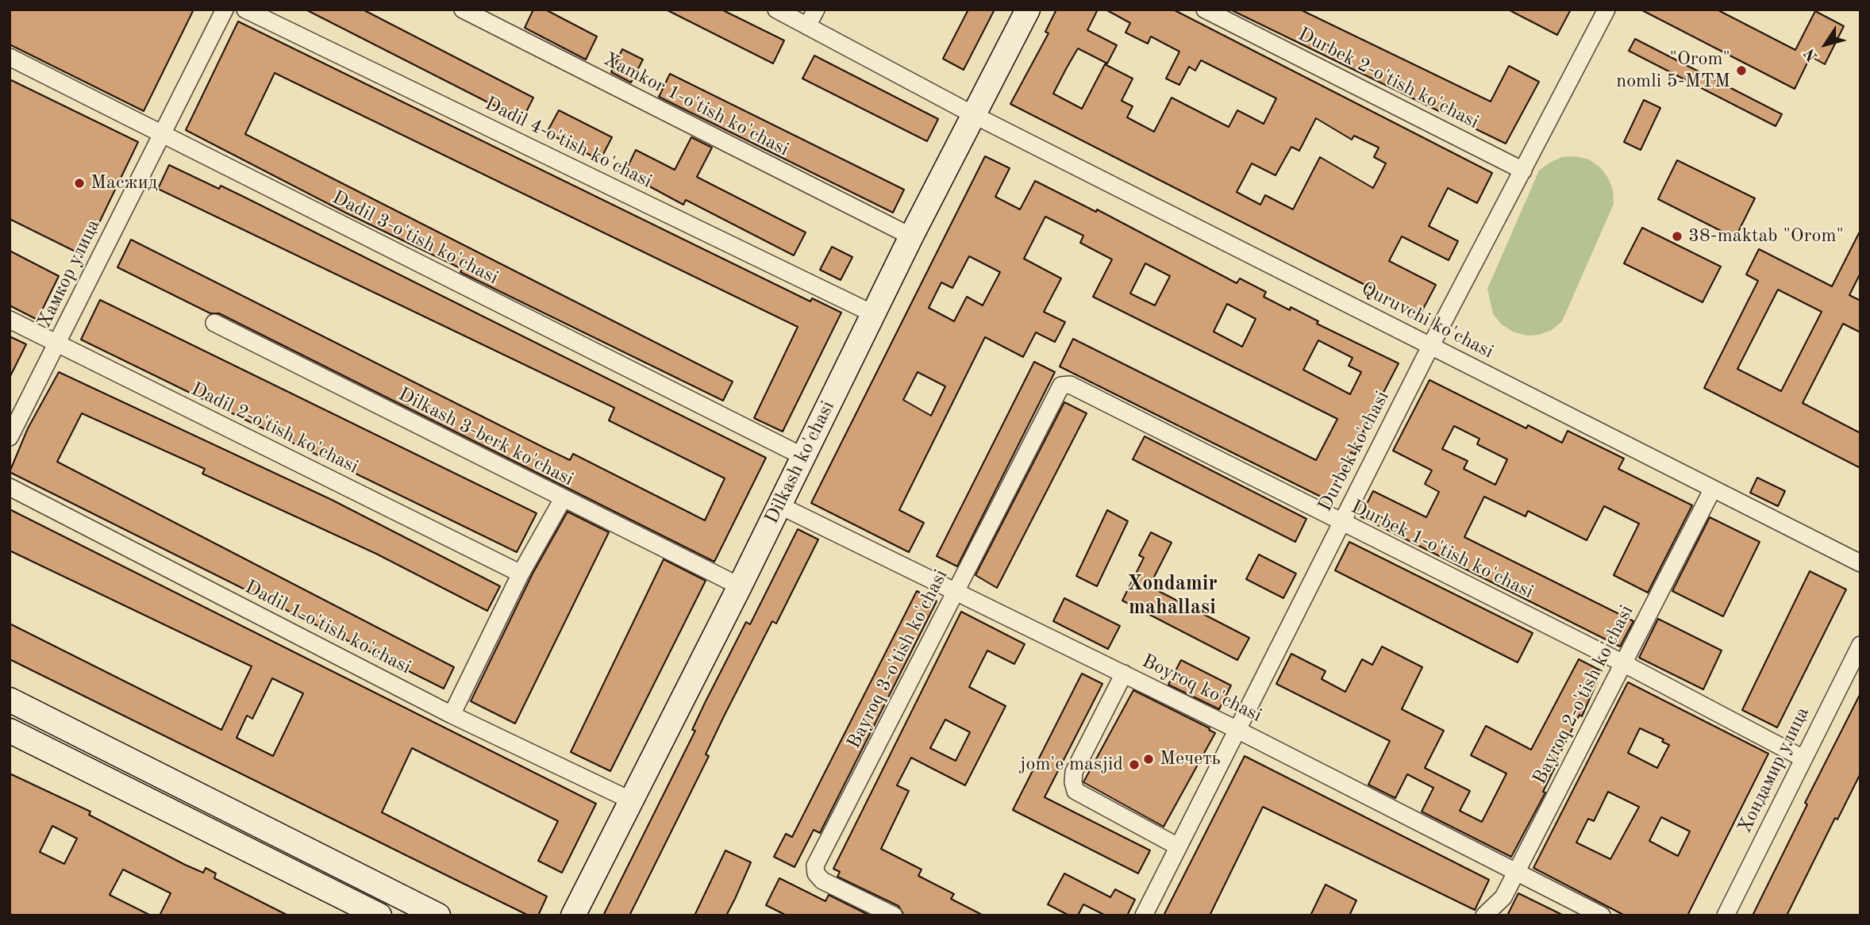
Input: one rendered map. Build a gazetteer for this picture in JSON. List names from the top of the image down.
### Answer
{
  "streets": {
    "street": [
      "Durbek 2-o'tish ko'chasi",
      "Xamkor 1-o'tish ko'chasi",
      "Dadil 4-o'tish ko'chasi",
      "Dadil 3-o'tish ko'chasi",
      "Хамкор улица",
      "Quruvchi ko'chasi",
      "Dadil 2-o'tish ko'chasi",
      "Dilkash 3-berk ko'chasi",
      "Durbek ko'chasi",
      "Dilkash ko'chasi",
      "Durbek 1-o'tish ko'chasi",
      "Dadil 1-o'tish ko'chasi",
      "Bayroq 3-o'tish ko'chasi",
      "Boyroq ko'chasi",
      "Bayroq 2-o'tish ko'chasi",
      "Хондамир улица"
    ]
  },
  "crossings": [
    ["Durbek 2-o'tish ko'chasi", "Durbek ko'chasi"],
    ["Xamkor 1-o'tish ko'chasi", "Dilkash ko'chasi"],
    ["Dadil 4-o'tish ko'chasi", "Dilkash ko'chasi"],
    ["Dadil 3-o'tish ko'chasi", "Хамкор улица"],
    ["Dadil 3-o'tish ko'chasi", "Dilkash ko'chasi"],
    ["Хамкор улица", "Dadil 2-o'tish ko'chasi"],
    ["Quruvchi ko'chasi", "Durbek ko'chasi"],
    ["Quruvchi ko'chasi", "Dilkash ko'chasi"],
    ["Quruvchi ko'chasi", "Bayroq 2-o'tish ko'chasi"],
    ["Dilkash 3-berk ko'chasi", "Dilkash ko'chasi"],
    ["Durbek ko'chasi", "Durbek 1-o'tish ko'chasi"],
    ["Durbek ko'chasi", "Boyroq ko'chasi"],
    ["Dilkash ko'chasi", "Dadil 1-o'tish ko'chasi"],
    ["Dilkash ko'chasi", "Boyroq ko'chasi"],
    ["Durbek 1-o'tish ko'chasi", "Bayroq 3-o'tish ko'chasi"],
    ["Durbek 1-o'tish ko'chasi", "Bayroq 2-o'tish ko'chasi"],
    ["Durbek 1-o'tish ko'chasi", "Хондамир улица"],
    ["Bayroq 3-o'tish ko'chasi", "Boyroq ko'chasi"],
    ["Boyroq ko'chasi", "Bayroq 2-o'tish ko'chasi"]
  ],
  "districts": ["Xondamir mahallasi"],
  "places": [
    "\"Orom\" nomli 5-MTM",
    "Масжид",
    "38-maktab \"Orom\"",
    "Мечеть",
    "jom'e masjid"
  ],
  "north": "bottom left"
}
